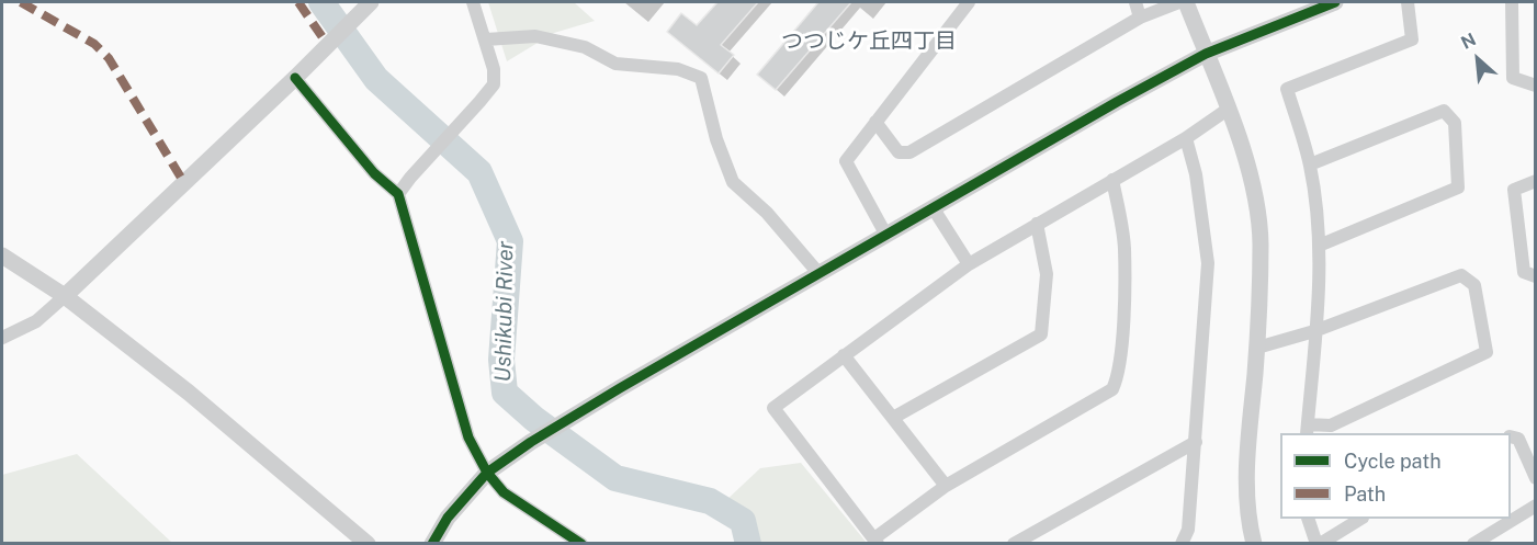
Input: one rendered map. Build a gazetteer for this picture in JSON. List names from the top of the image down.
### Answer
{
  "districts": ["つつじケ丘四丁目"],
  "water": ["Ushikubi River"],
  "legend": ["Cycle path", "Path"],
  "north": "top left"
}
